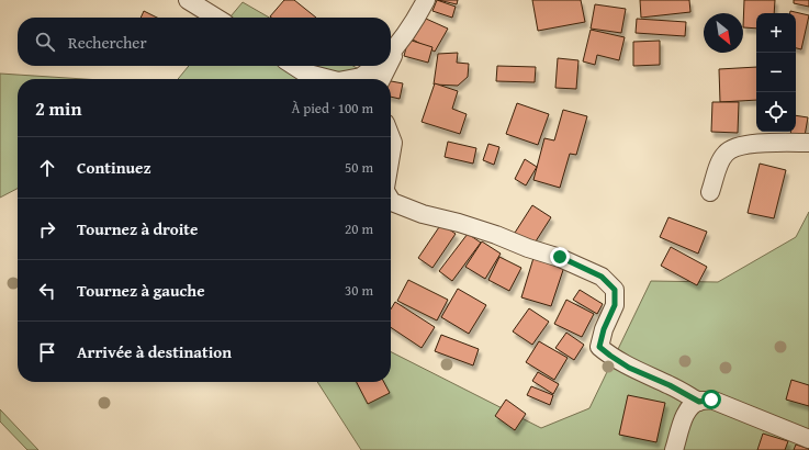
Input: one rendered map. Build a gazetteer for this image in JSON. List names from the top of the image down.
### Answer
{
  "north": "bottom right",
  "page": {
    "map_buttons": ["+", "−"],
    "search": "Rechercher",
    "heading": ["2 min", "À pied · 100 m"],
    "list": [
      ["Continuez", "50 m"],
      ["Tournez à droite", "20 m"],
      ["Tournez à gauche", "30 m"],
      "Arrivée à destination"
    ]
  }
}
